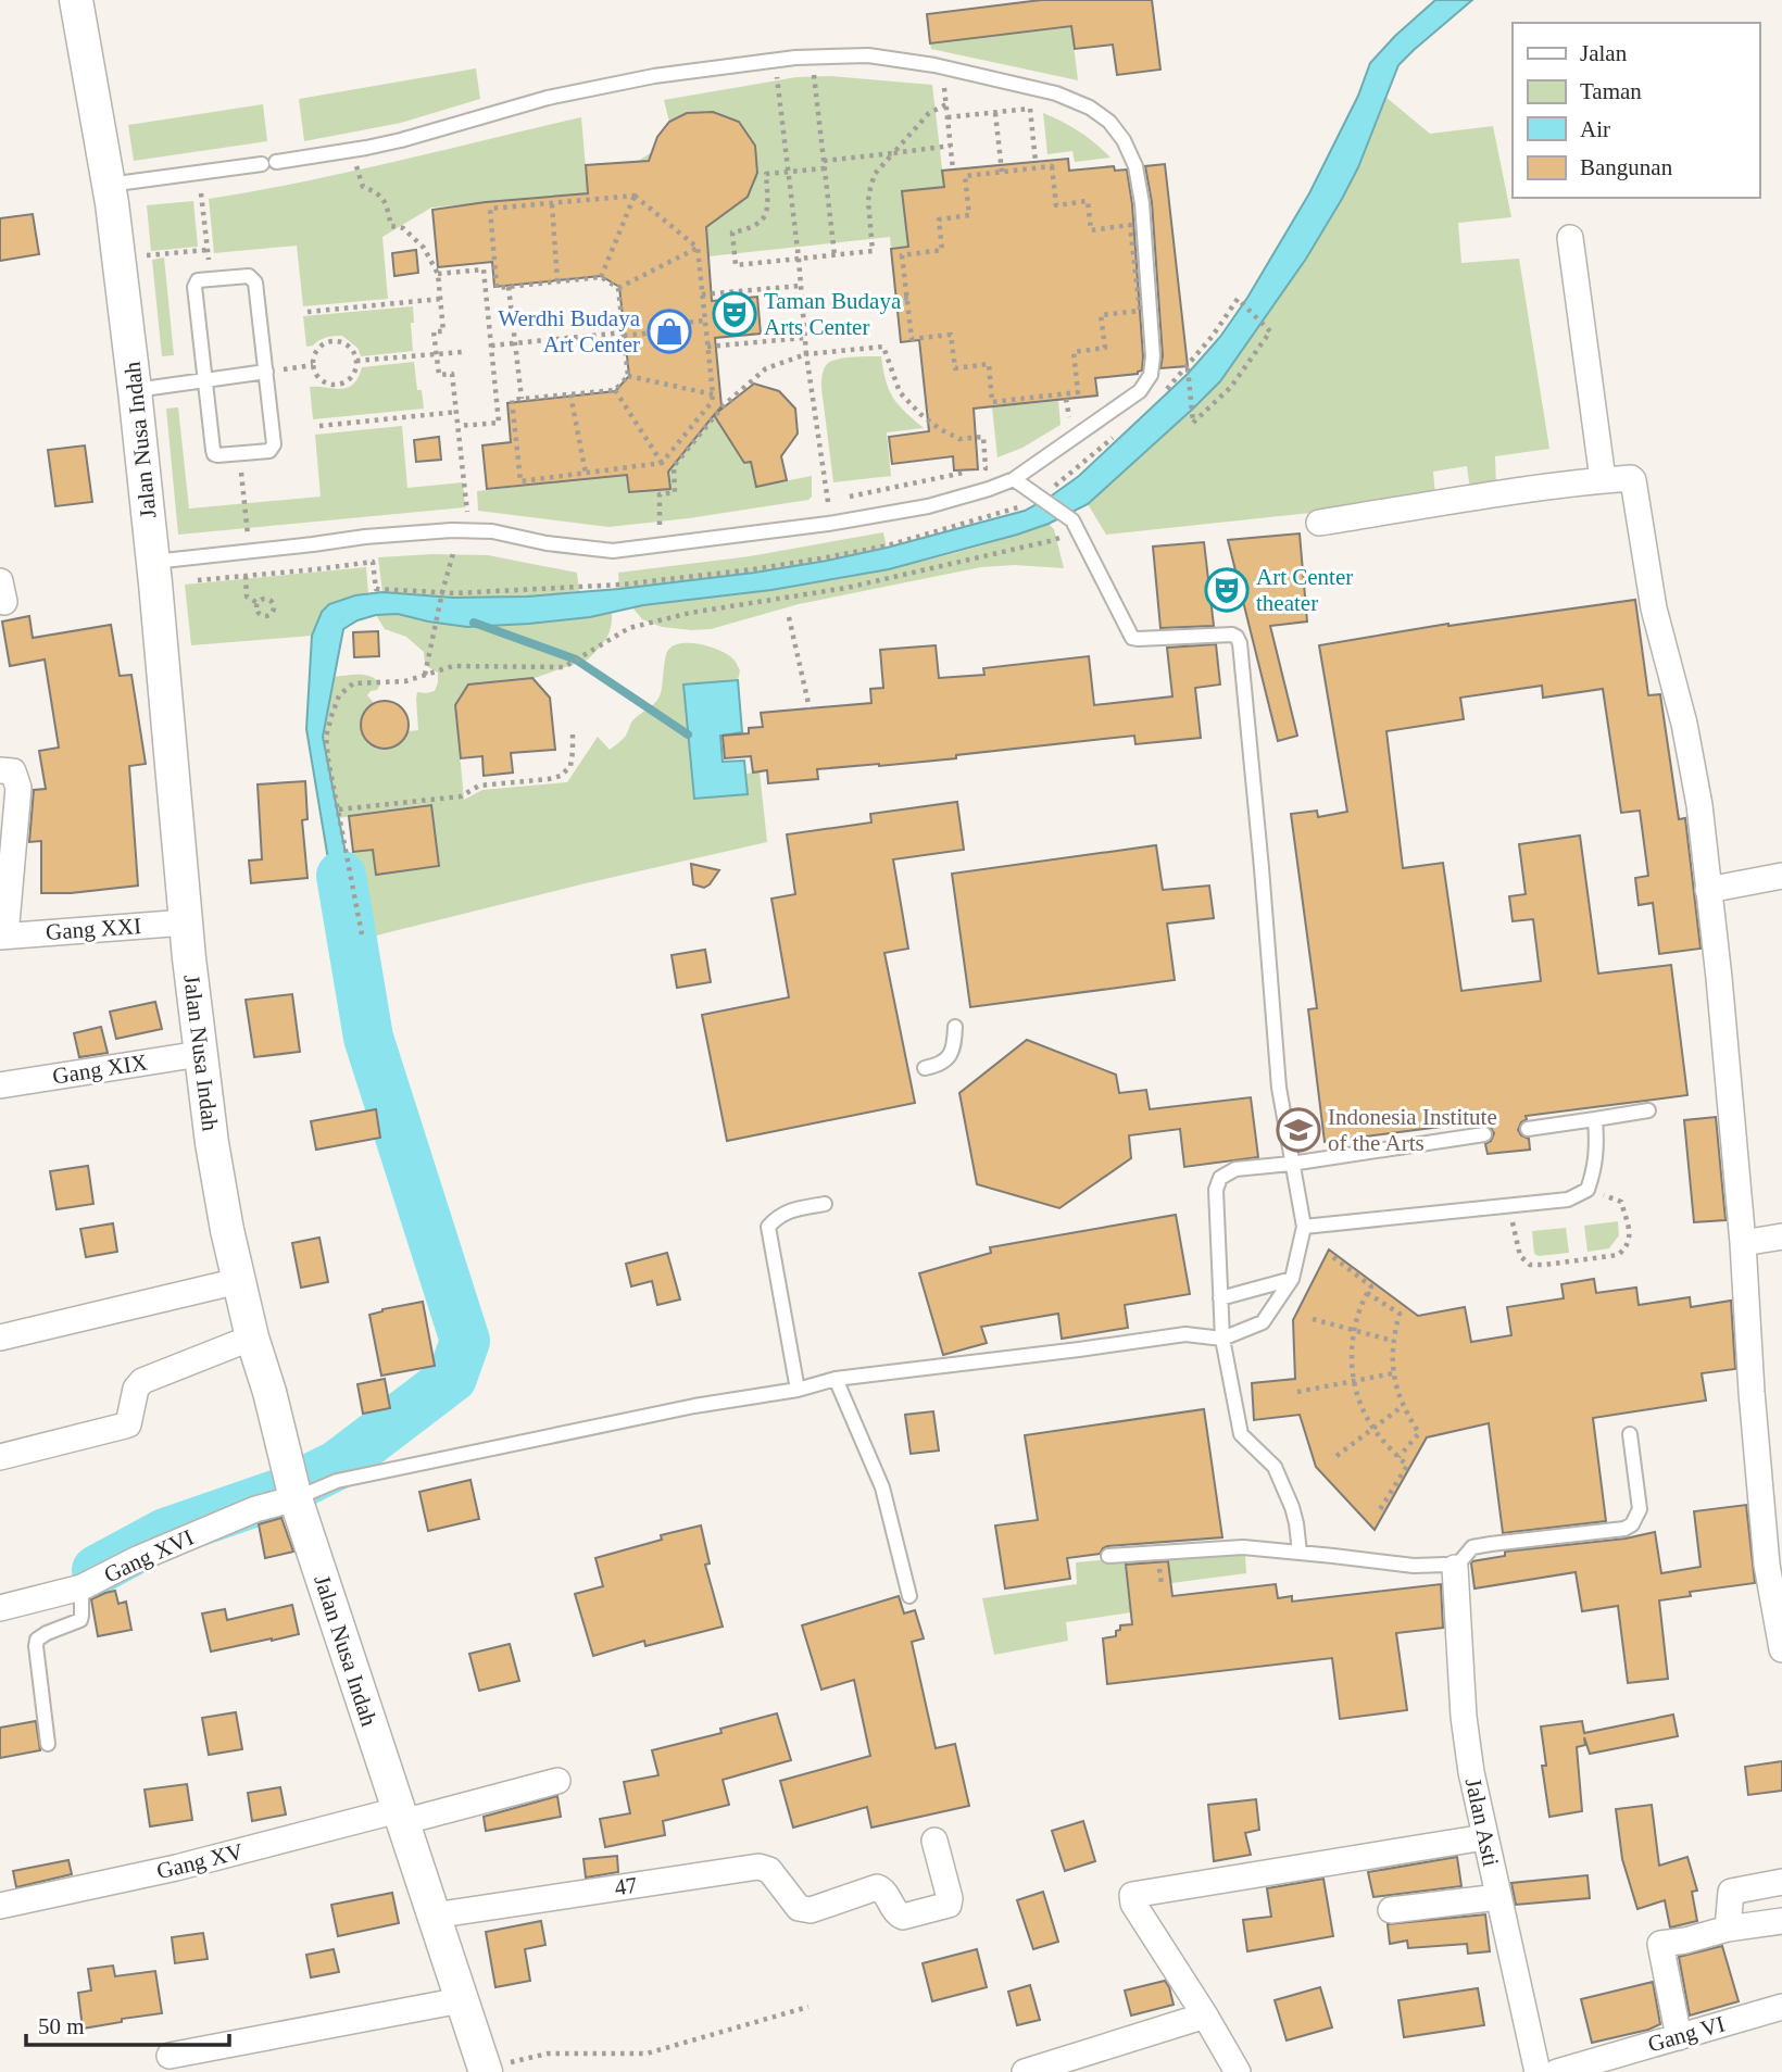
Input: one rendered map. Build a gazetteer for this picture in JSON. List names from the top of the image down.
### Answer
{
  "streets": {
    "street": [
      "Jalan Nusa Indah",
      "Gang XXI",
      "Gang XIX",
      "Gang XVI",
      "Jalan Asti",
      "Gang XV",
      "47",
      "Gang VI"
    ]
  },
  "crossings": [
    ["Jalan Nusa Indah", "Gang XXI"],
    ["Jalan Nusa Indah", "Gang XIX"],
    ["Jalan Nusa Indah", "Gang XVI"],
    ["Jalan Nusa Indah", "Gang XV"],
    ["Jalan Nusa Indah", "47"]
  ],
  "places": {
    "theatre": ["Taman Budaya Arts Center", "Art Center theater"],
    "shop": ["Werdhi Budaya Art Center"],
    "school or university": ["Indonesia Institute of the Arts"]
  },
  "legend": [
    "Jalan",
    "Taman",
    "Air",
    "Bangunan"
  ],
  "scale_bar": "50 m"
}
